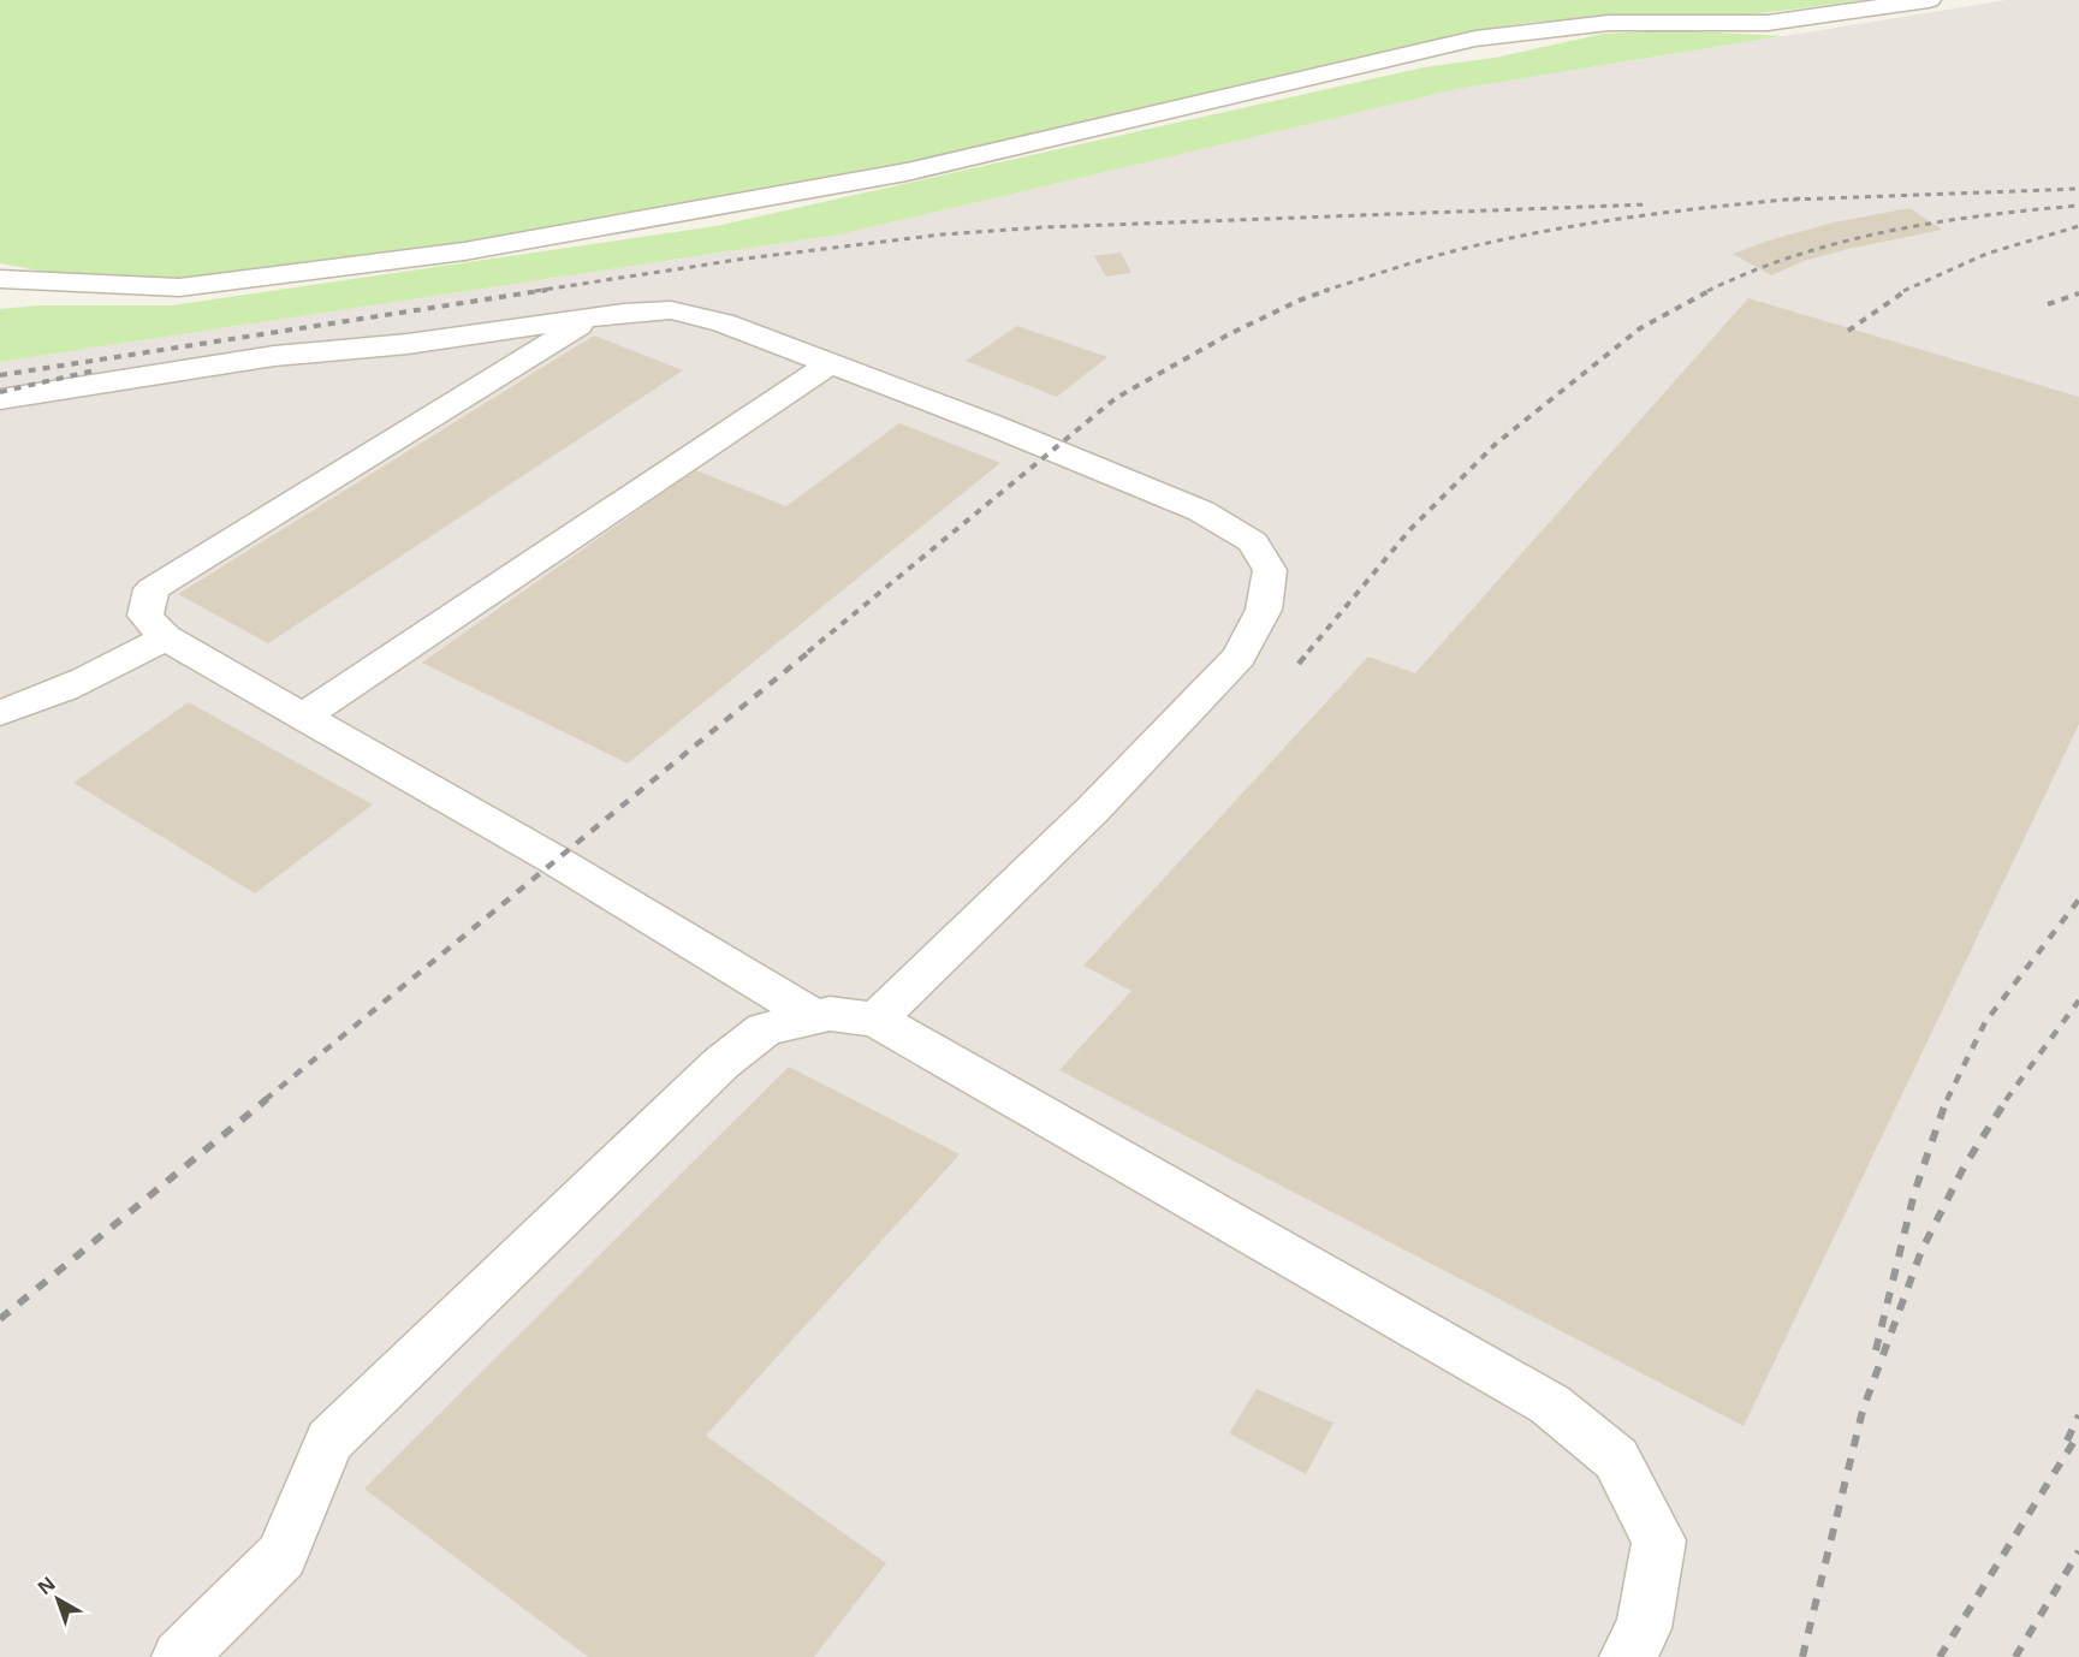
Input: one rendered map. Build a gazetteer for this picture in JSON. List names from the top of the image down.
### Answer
{
  "north": "top left"
}
